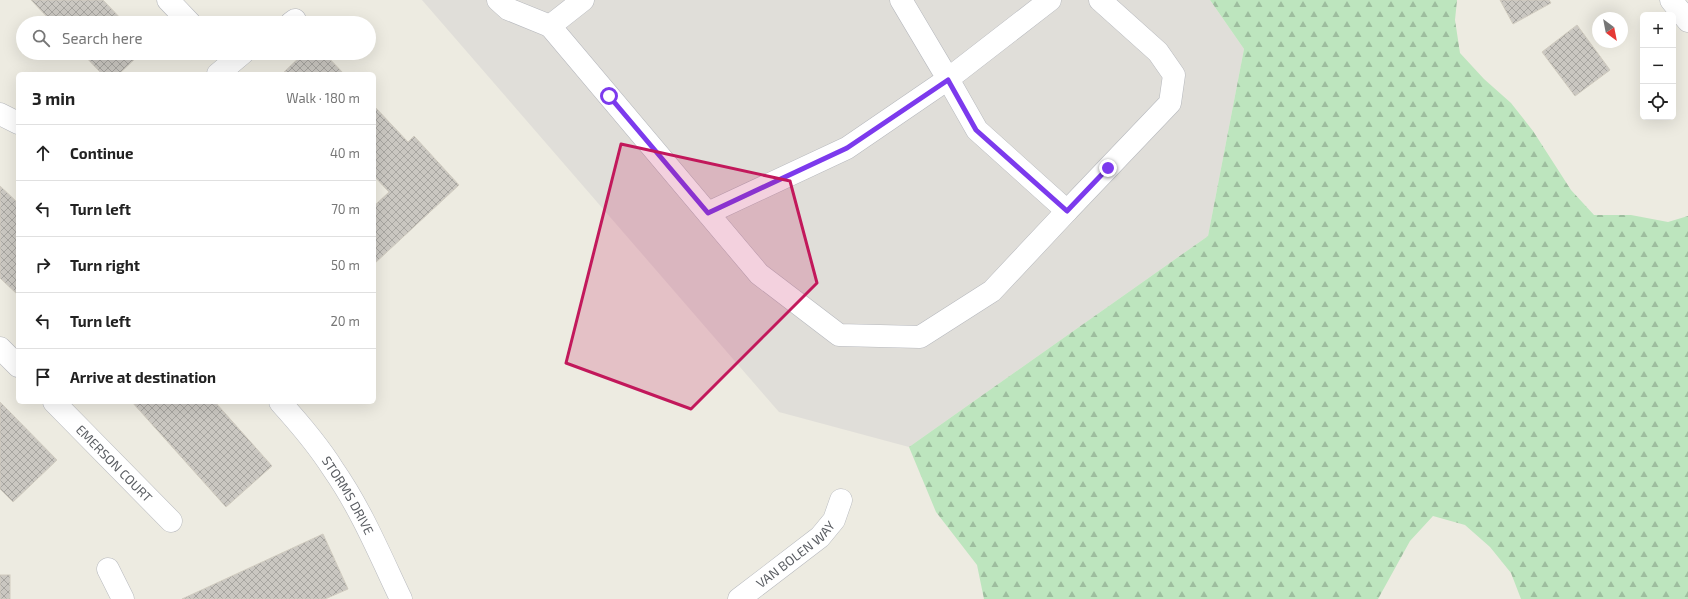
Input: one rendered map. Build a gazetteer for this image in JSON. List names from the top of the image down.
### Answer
{
  "streets": {
    "street": ["EMERSON COURT", "STORMS DRIVE", "VAN BOLEN WAY"]
  },
  "north": "bottom right",
  "page": {
    "map_buttons": ["+", "−"],
    "search": "Search here",
    "heading": ["3 min", "Walk · 180 m"],
    "list": [
      ["Continue", "40 m"],
      ["Turn left", "70 m"],
      ["Turn right", "50 m"],
      ["Turn left", "20 m"],
      "Arrive at destination"
    ]
  }
}
